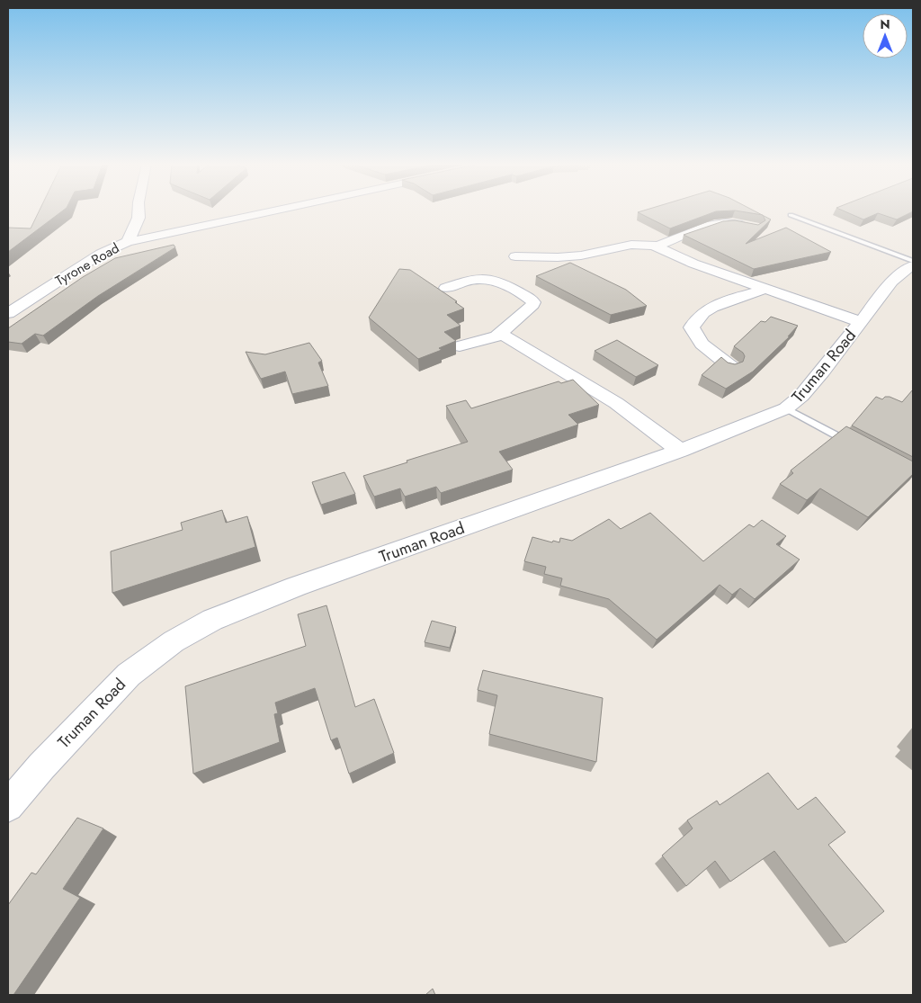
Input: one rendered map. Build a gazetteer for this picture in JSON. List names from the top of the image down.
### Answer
{
  "streets": {
    "street": ["Tyrone Road", "Truman Road"]
  },
  "north": "top"
}
